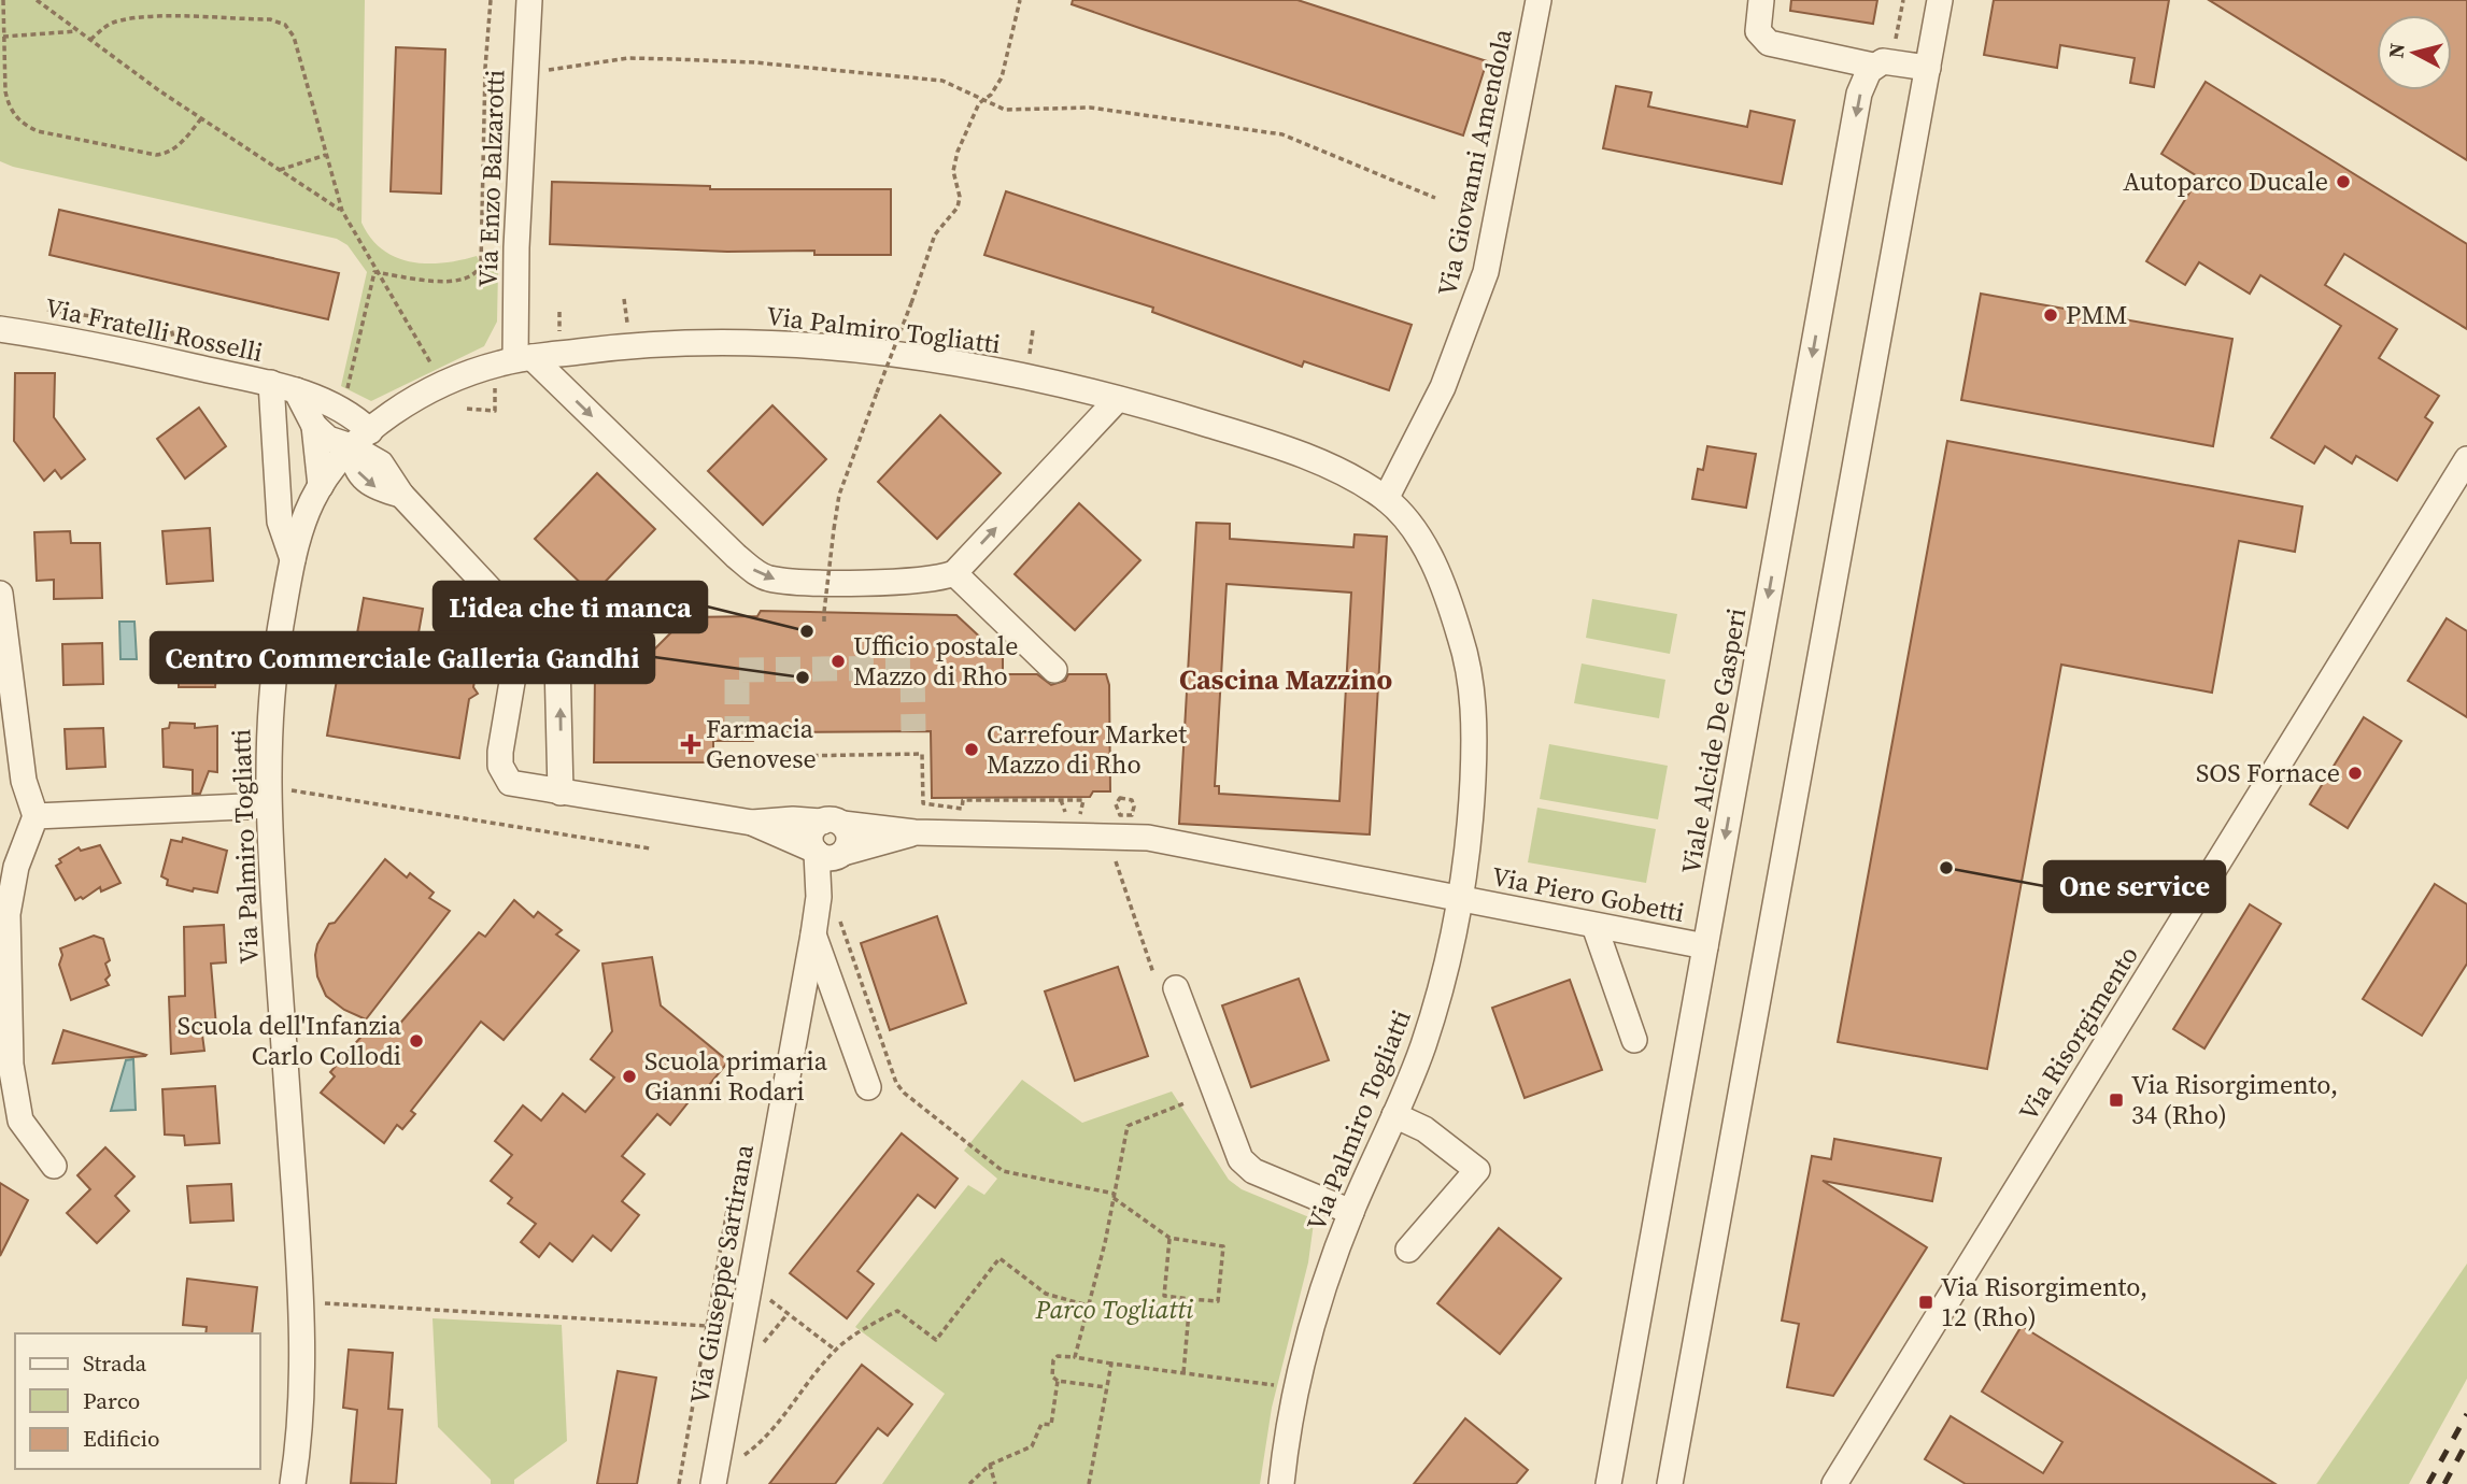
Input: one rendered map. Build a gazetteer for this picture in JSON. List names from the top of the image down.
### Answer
{
  "streets": {
    "street": [
      "Via Giovanni Amendola",
      "Via Enzo Balzarotti",
      "Via Fratelli Rosselli",
      "Via Palmiro Togliatti",
      "Viale Alcide De Gasperi",
      "Via Piero Gobetti",
      "Via Risorgimento",
      "Via Giuseppe Sartirana"
    ]
  },
  "crossings": [
    ["Via Giovanni Amendola", "Via Palmiro Togliatti"],
    ["Via Enzo Balzarotti", "Via Palmiro Togliatti"],
    ["Via Fratelli Rosselli", "Via Palmiro Togliatti"],
    ["Via Palmiro Togliatti", "Via Piero Gobetti"],
    ["Viale Alcide De Gasperi", "Via Piero Gobetti"]
  ],
  "districts": ["Cascina Mazzino"],
  "parks": ["Parco Togliatti"],
  "places": {
    "other": [
      "Autoparco Ducale",
      "PMM",
      "L'idea che ti manca",
      "Ufficio postale Mazzo di Rho",
      "Centro Commerciale Galleria Gandhi",
      "Carrefour Market Mazzo di Rho",
      "SOS Fornace",
      "One service",
      "Scuola dell'Infanzia Carlo Collodi",
      "Scuola primaria Gianni Rodari"
    ],
    "health": ["Farmacia Genovese"],
    "transit": ["Via Risorgimento, 34 (Rho)", "Via Risorgimento, 12 (Rho)"]
  },
  "legend": ["Strada", "Parco", "Edificio"],
  "north": "left"
}
